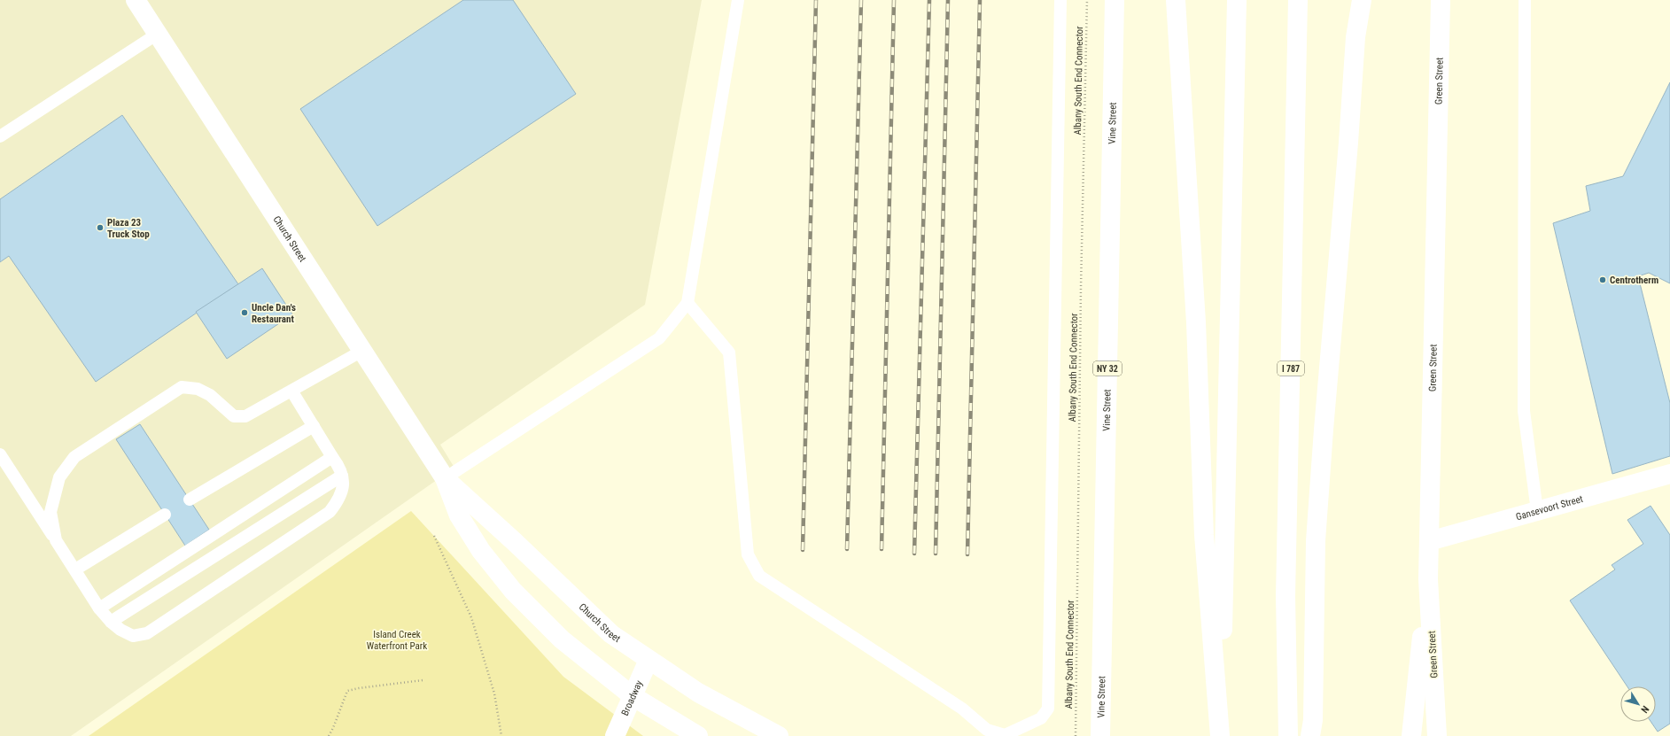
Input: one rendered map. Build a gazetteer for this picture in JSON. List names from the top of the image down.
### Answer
{
  "streets": {
    "main road": [
      "Green Street",
      "Vine Street",
      "Church Street",
      "NY 32",
      "I 787",
      "Gansevoort Street",
      "Broadway"
    ],
    "path": ["Albany South End Connector"]
  },
  "crossings": [
    ["Green Street", "Gansevoort Street"],
    ["Church Street", "Broadway"]
  ],
  "parks": ["Island Creek Waterfront Park"],
  "places": ["Plaza 23 Truck Stop", "Centrotherm", "Uncle Dan's Restaurant"],
  "north": "bottom right"
}
